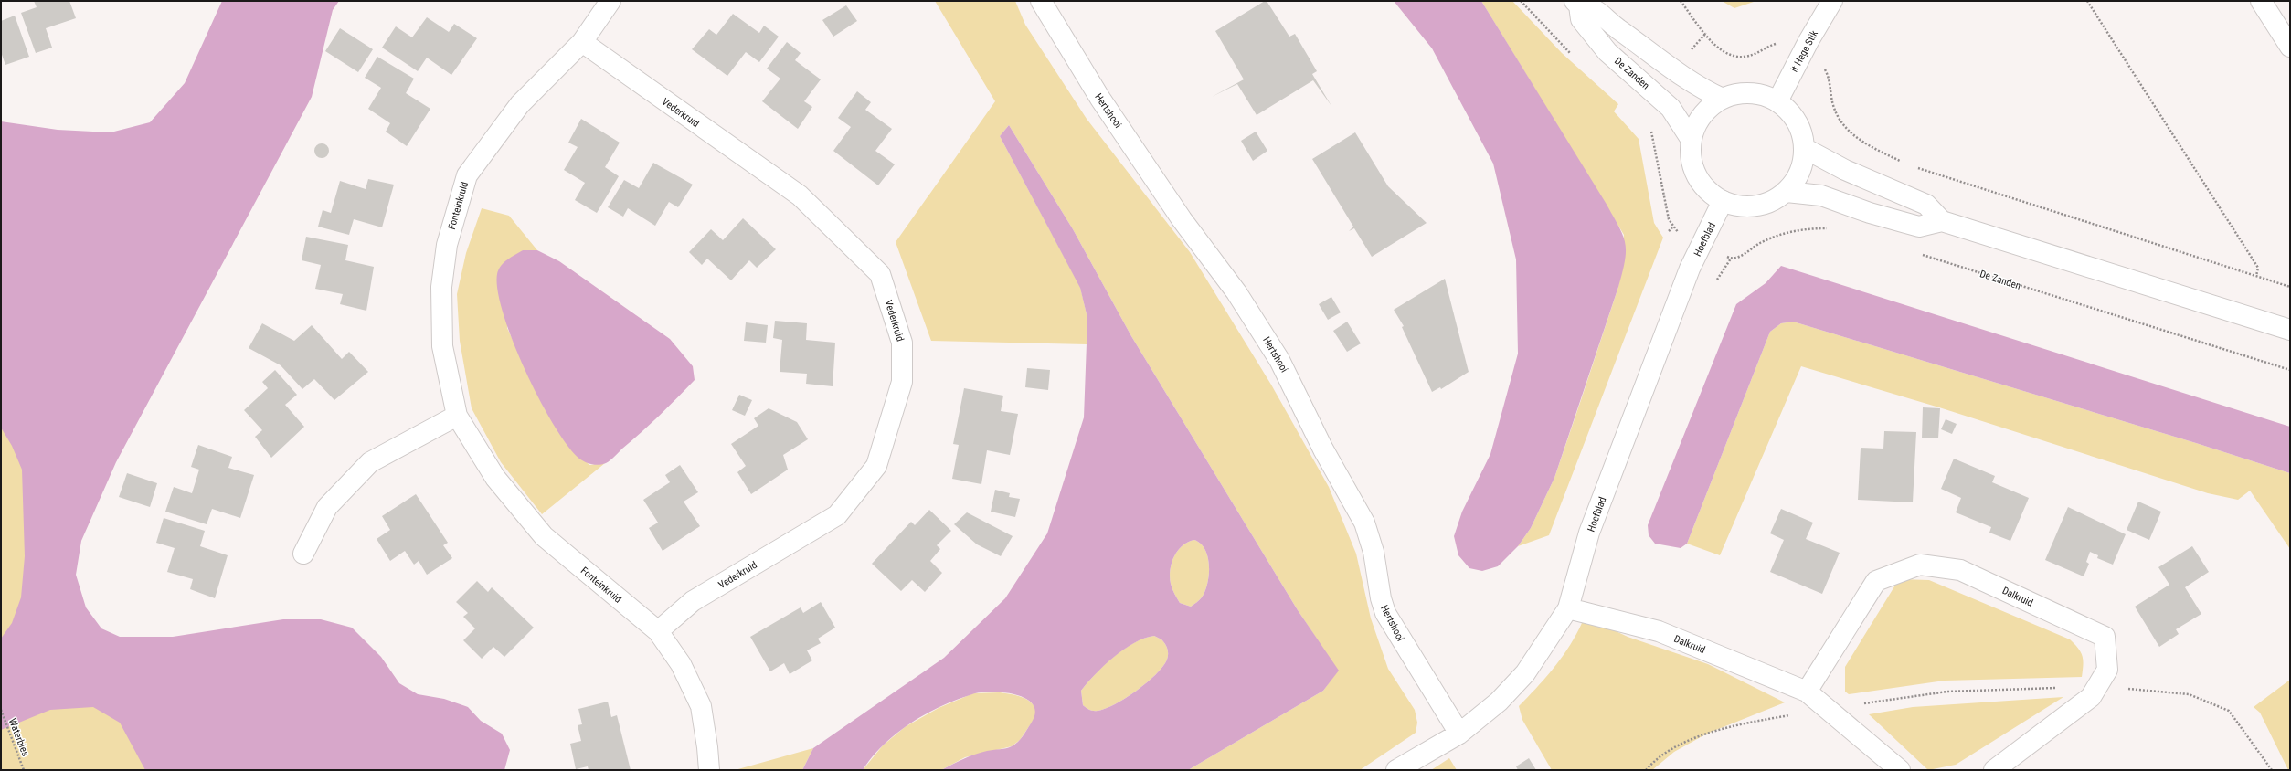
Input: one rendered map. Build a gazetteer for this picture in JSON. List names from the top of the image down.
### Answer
{
  "streets": {
    "street": [
      "it Hege Stik",
      "De Zanden",
      "Hertshooi",
      "Vederkruid",
      "Fonteinkruid",
      "Hoefblad",
      "Dalkruid"
    ],
    "path": ["Waterbies"]
  },
  "crossings": [
    ["it Hege Stik", "De Zanden"],
    ["it Hege Stik", "Hoefblad"],
    ["De Zanden", "Hoefblad"],
    ["Hertshooi", "Hoefblad"],
    ["Vederkruid", "Fonteinkruid"],
    ["Hoefblad", "Dalkruid"]
  ]
}
